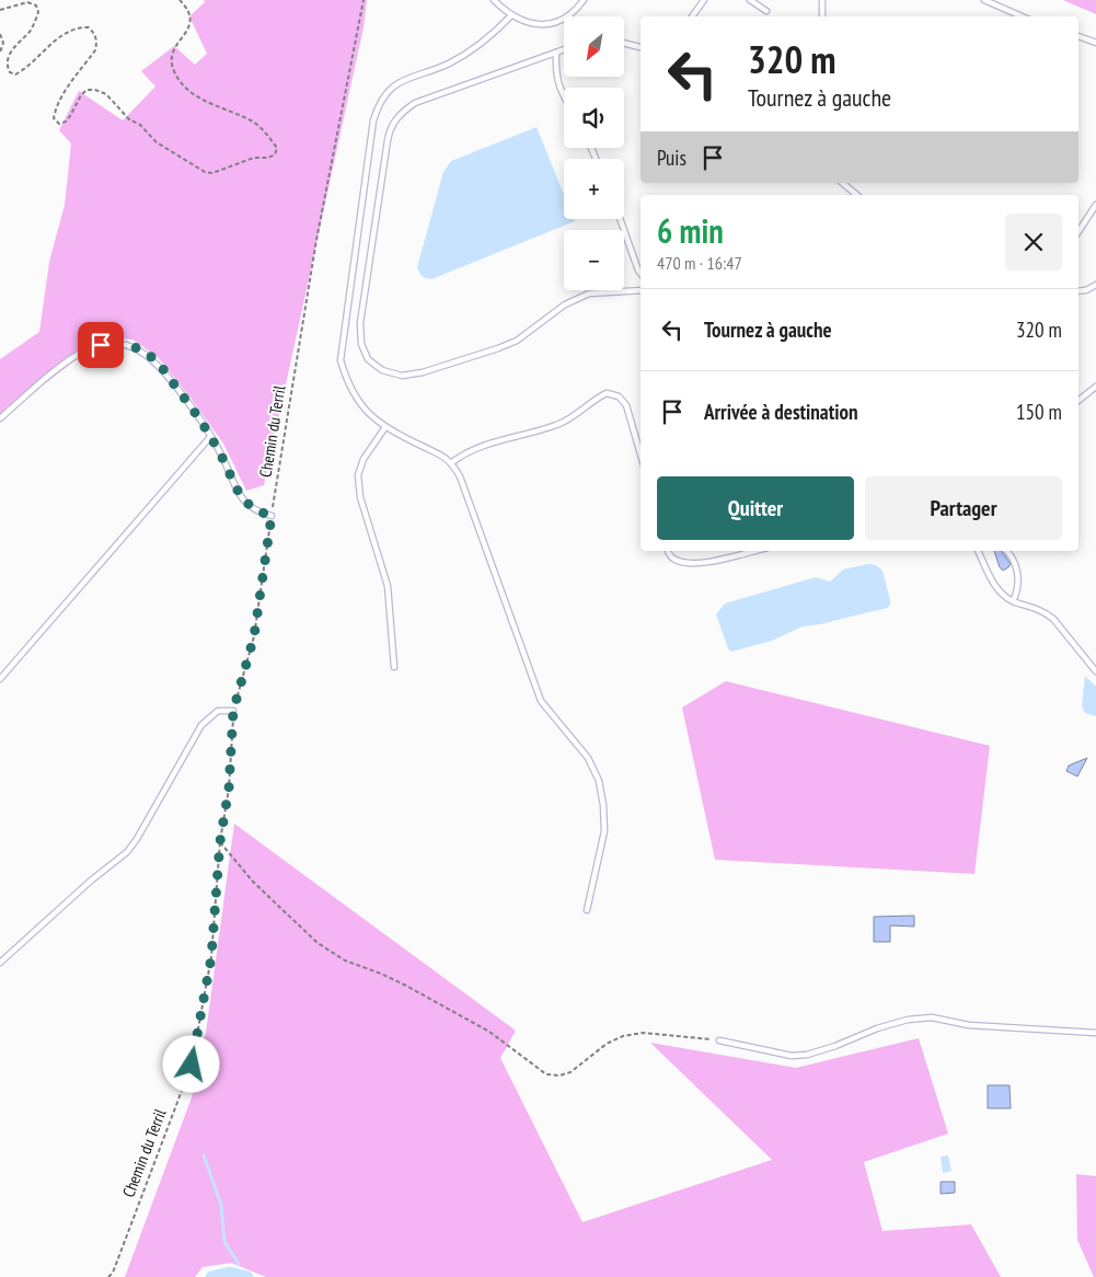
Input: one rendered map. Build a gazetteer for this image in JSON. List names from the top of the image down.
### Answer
{
  "streets": {
    "path": ["Chemin du Terril"]
  },
  "north": "bottom left",
  "page": {
    "map_buttons": ["+", "−"],
    "turn": ["320 m", "Tournez à gauche"],
    "then": "Puis",
    "heading": ["6 min", "470 m · 16:47"],
    "list": [
      {
        "name": "Tournez à gauche",
        "value": "320 m"
      },
      {
        "name": "Arrivée à destination",
        "value": "150 m"
      }
    ],
    "buttons": ["Quitter", "Partager"]
  }
}
